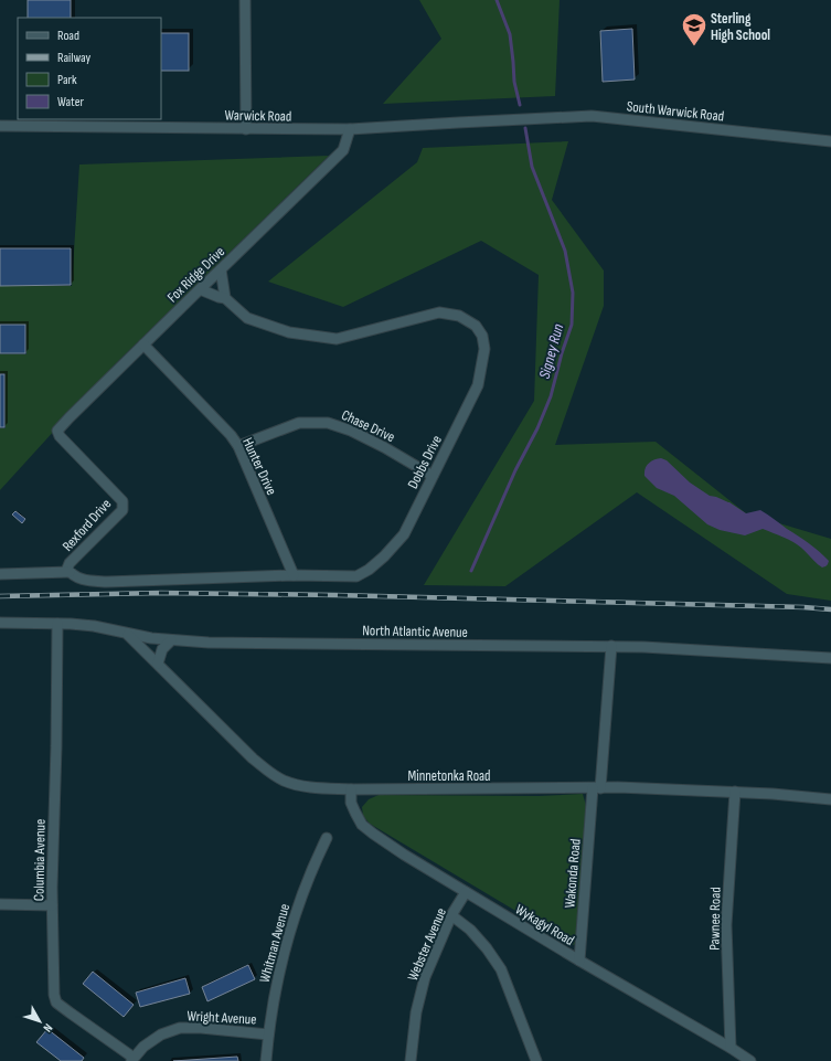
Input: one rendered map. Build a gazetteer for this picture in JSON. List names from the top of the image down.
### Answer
{
  "streets": {
    "street": [
      "South Warwick Road",
      "Warwick Road",
      "Fox Ridge Drive",
      "Chase Drive",
      "Dobbs Drive",
      "Hunter Drive",
      "Rexford Drive",
      "North Atlantic Avenue",
      "Minnetonka Road",
      "Columbia Avenue",
      "Wakonda Road",
      "Pawnee Road",
      "Wykagyl Road",
      "Whitman Avenue",
      "Webster Avenue",
      "Wright Avenue"
    ]
  },
  "crossings": [
    ["South Warwick Road", "Warwick Road"],
    ["Warwick Road", "Fox Ridge Drive"],
    ["Fox Ridge Drive", "Dobbs Drive"],
    ["Fox Ridge Drive", "Hunter Drive"],
    ["Fox Ridge Drive", "Rexford Drive"],
    ["Chase Drive", "Dobbs Drive"],
    ["Chase Drive", "Hunter Drive"],
    ["Dobbs Drive", "Hunter Drive"],
    ["Dobbs Drive", "Rexford Drive"],
    ["North Atlantic Avenue", "Minnetonka Road"],
    ["North Atlantic Avenue", "Columbia Avenue"],
    ["North Atlantic Avenue", "Wakonda Road"],
    ["Minnetonka Road", "Wakonda Road"],
    ["Minnetonka Road", "Pawnee Road"],
    ["Minnetonka Road", "Wykagyl Road"],
    ["Columbia Avenue", "Wright Avenue"],
    ["Wakonda Road", "Wykagyl Road"],
    ["Pawnee Road", "Wykagyl Road"],
    ["Wykagyl Road", "Webster Avenue"],
    ["Whitman Avenue", "Wright Avenue"]
  ],
  "water": ["Signey Run"],
  "places": {
    "school or university": ["Sterling High School"]
  },
  "legend": [
    "Road",
    "Railway",
    "Park",
    "Water"
  ],
  "north": "bottom right"
}
